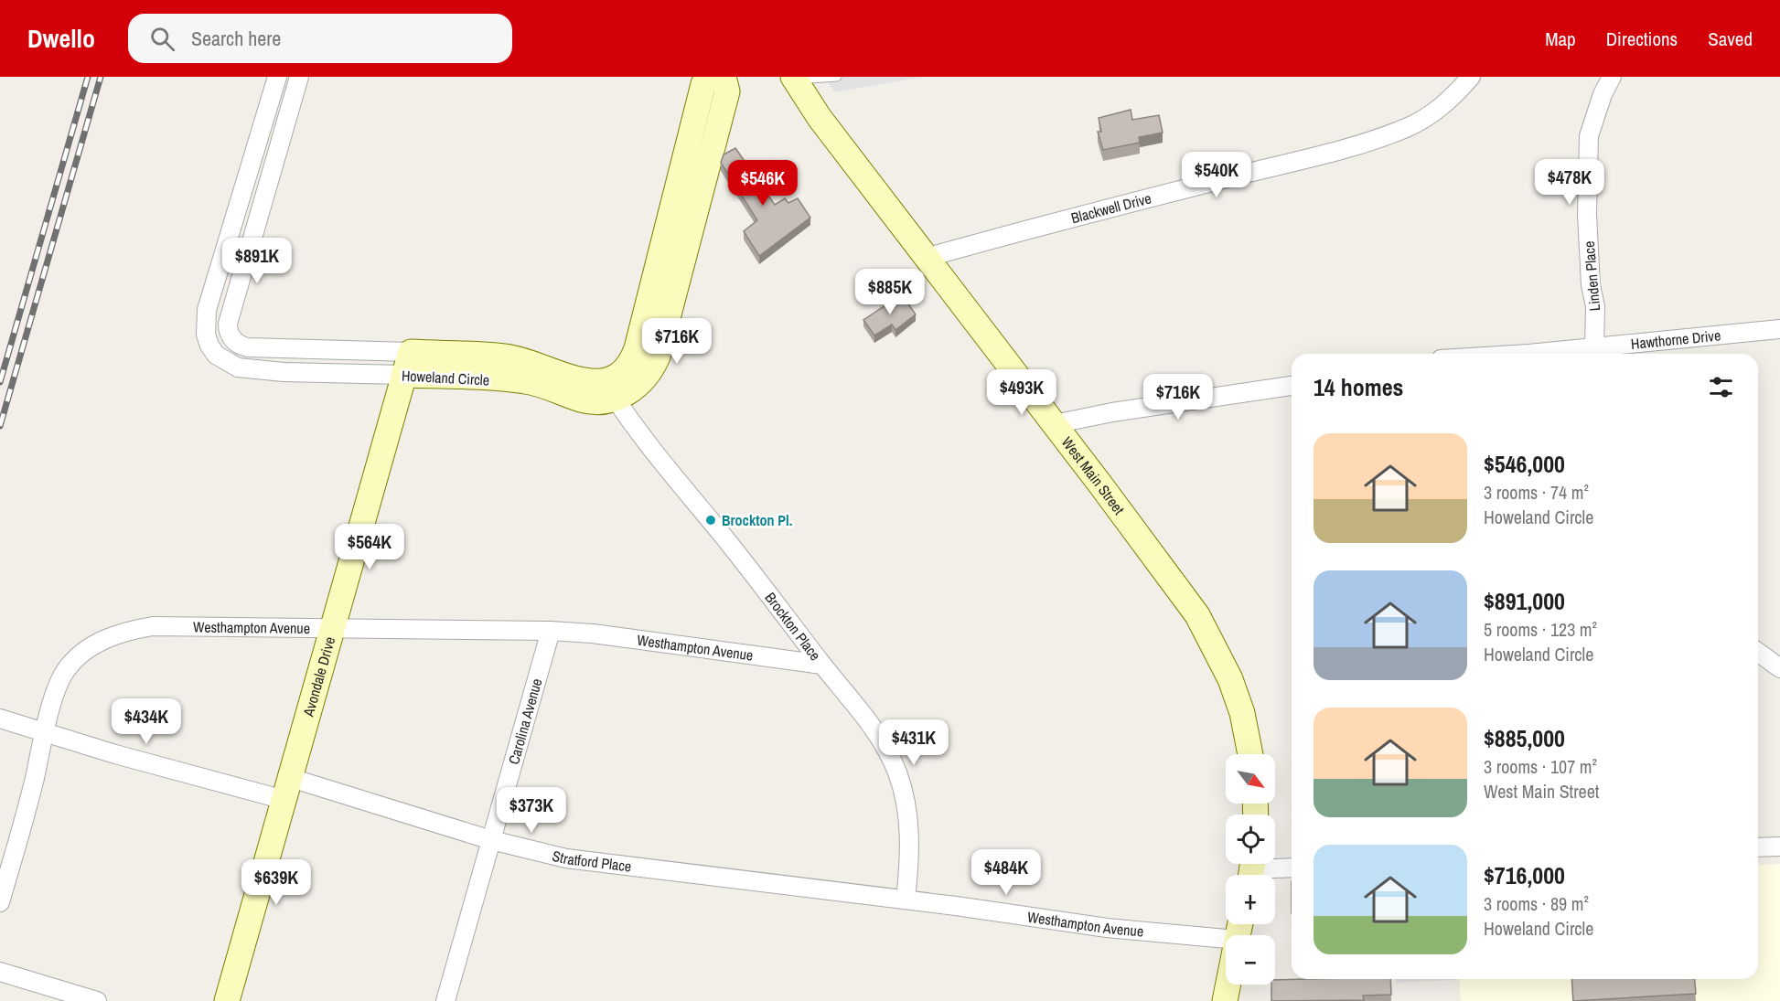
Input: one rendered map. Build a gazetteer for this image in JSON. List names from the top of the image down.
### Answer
{
  "streets": {
    "street": [
      "Blackwell Drive",
      "Linden Place",
      "Hawthorne Drive",
      "Howeland Circle",
      "West Main Street",
      "Brockton Place",
      "Westhampton Avenue",
      "Avondale Drive",
      "Carolina Avenue",
      "Stratford Place"
    ]
  },
  "crossings": [
    ["Blackwell Drive", "West Main Street"],
    ["Linden Place", "Hawthorne Drive"],
    ["Howeland Circle", "Brockton Place"],
    ["Howeland Circle", "Avondale Drive"],
    ["Brockton Place", "Westhampton Avenue"],
    ["Westhampton Avenue", "Avondale Drive"],
    ["Westhampton Avenue", "Carolina Avenue"],
    ["Westhampton Avenue", "Stratford Place"],
    ["Avondale Drive", "Stratford Place"],
    ["Carolina Avenue", "Stratford Place"]
  ],
  "places": ["Brockton Pl."],
  "north": "bottom right",
  "page": {
    "header": "Dwello",
    "search": "Search here",
    "nav": ["Map", "Directions", "Saved"],
    "price": [
      "$540K",
      "$478K",
      "$546K",
      "$891K",
      "$885K",
      "$716K",
      "$493K",
      "$716K",
      "$564K",
      "$434K",
      "$431K",
      "$373K",
      "$484K",
      "$639K"
    ],
    "heading": "14 homes",
    "list": [
      {
        "name": "$546,000",
        "note": "3 rooms · 74 m² · Howeland Circle"
      },
      {
        "name": "$891,000",
        "note": "5 rooms · 123 m² · Howeland Circle"
      },
      {
        "name": "$885,000",
        "note": "3 rooms · 107 m² · West Main Street"
      },
      {
        "name": "$716,000",
        "note": "3 rooms · 89 m² · Howeland Circle"
      }
    ],
    "map_buttons": ["+", "−"]
  }
}
